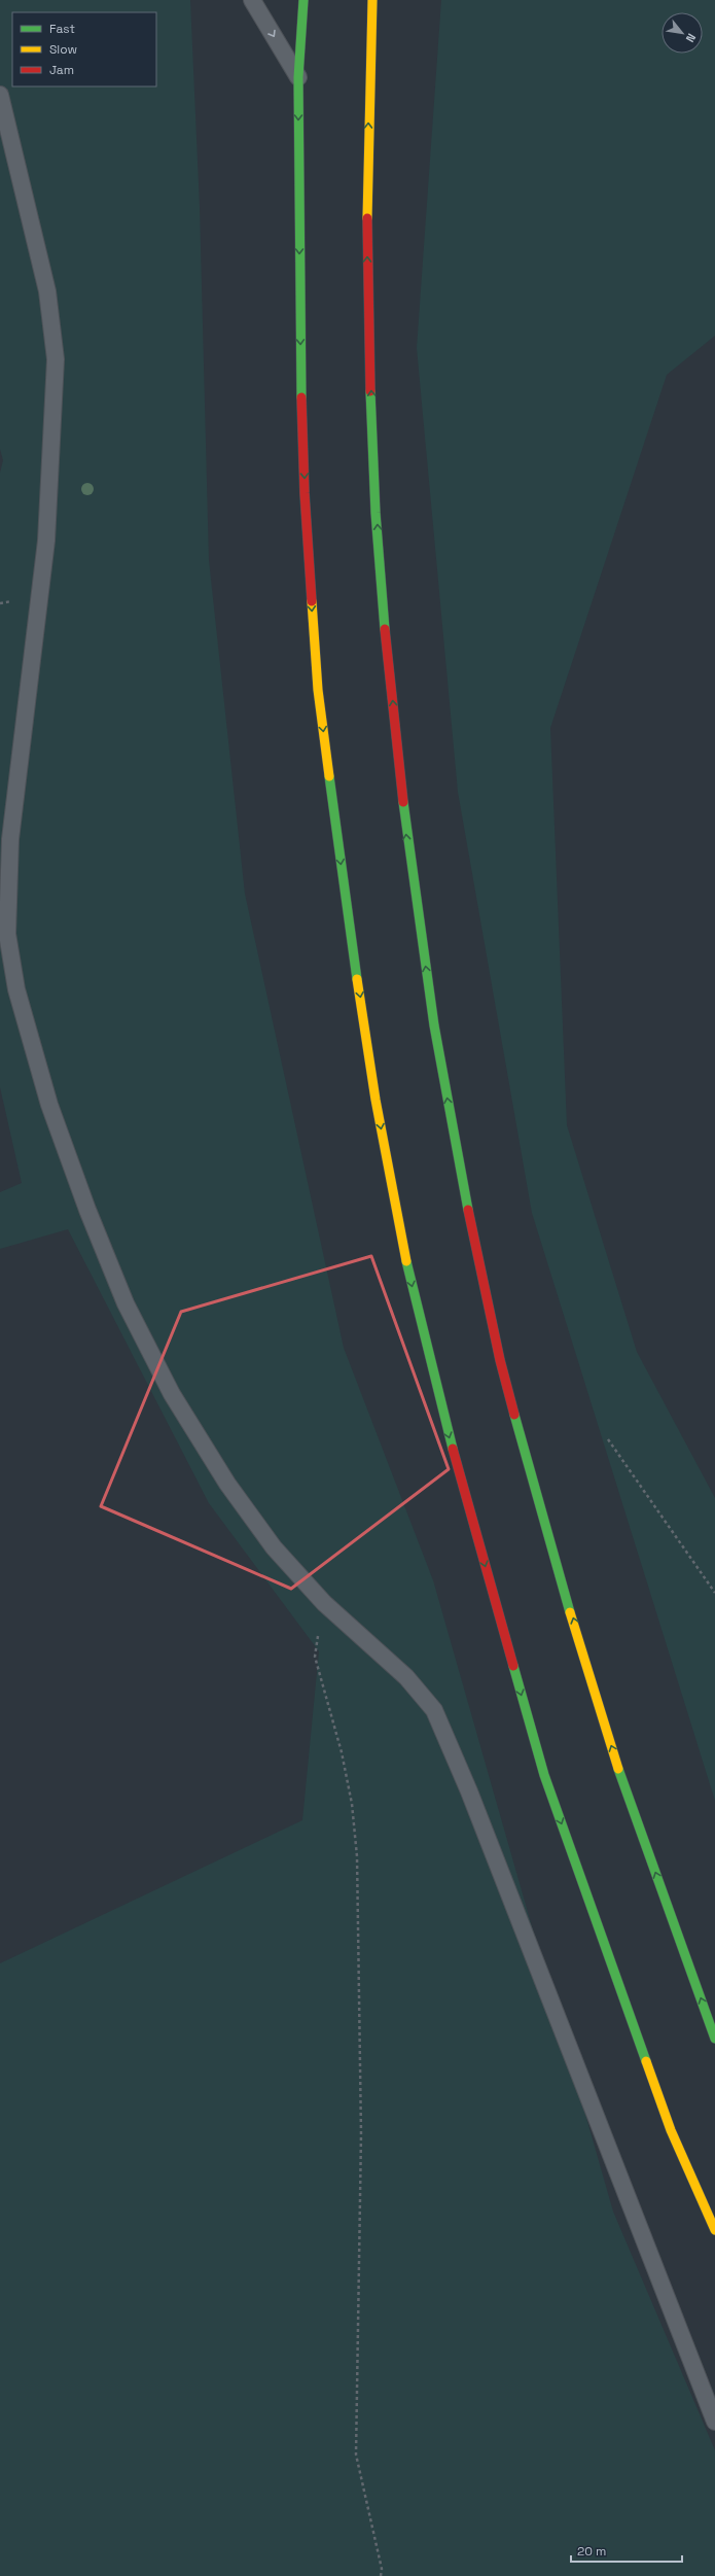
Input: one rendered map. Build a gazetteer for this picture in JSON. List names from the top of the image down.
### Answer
{
  "legend": ["Fast", "Slow", "Jam"],
  "scale_bar": "20 m",
  "north": "bottom right"
}
